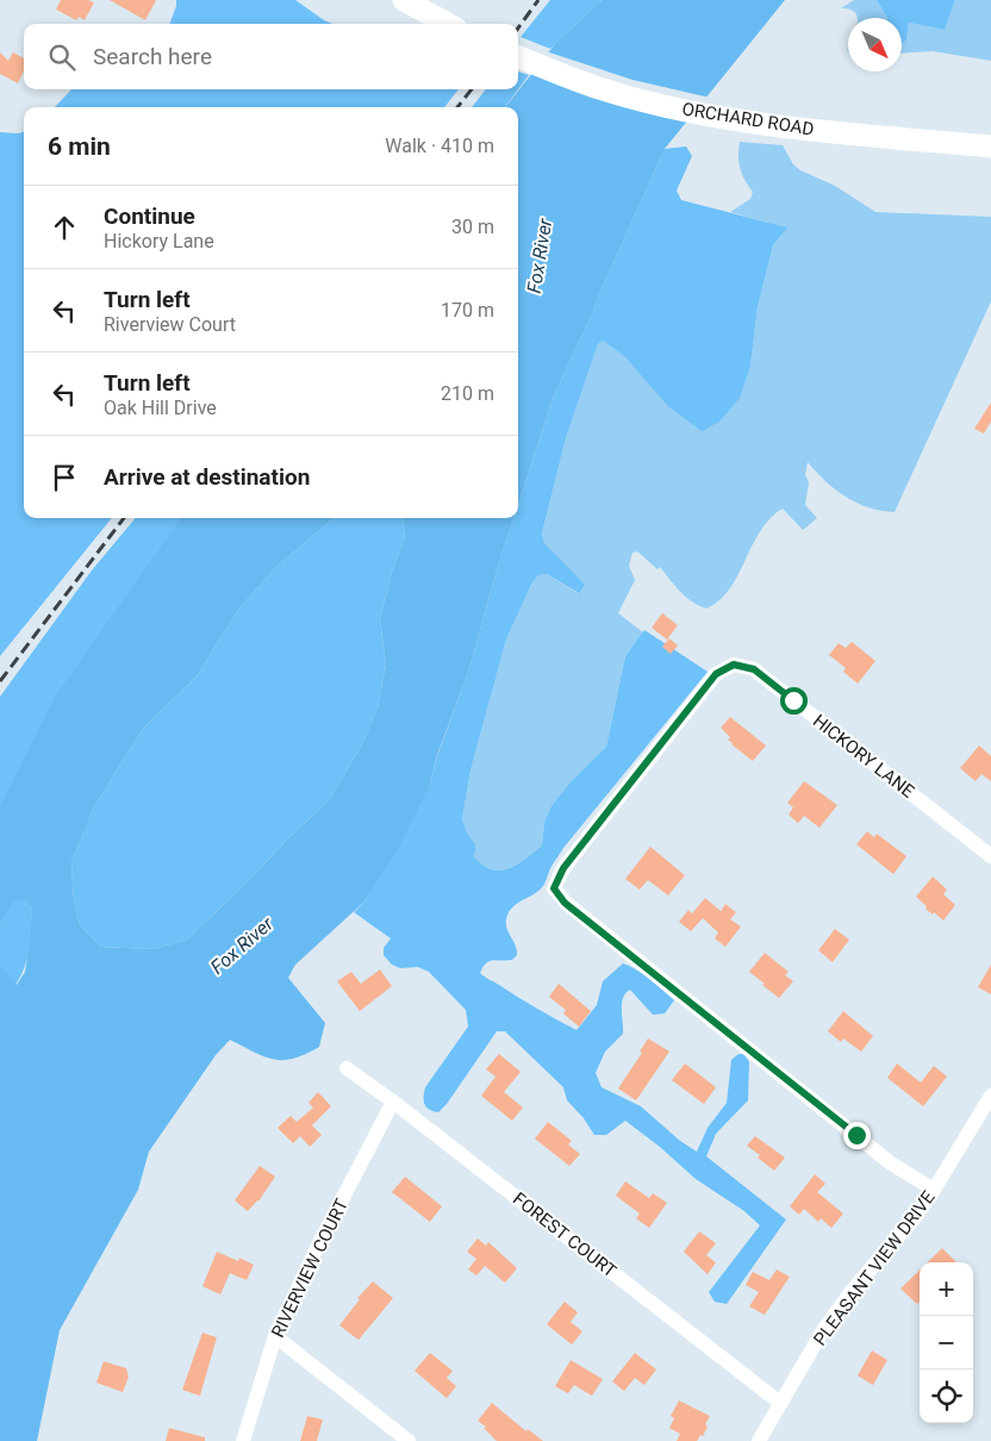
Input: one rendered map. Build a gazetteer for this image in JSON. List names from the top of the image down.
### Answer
{
  "streets": {
    "main road": ["ORCHARD ROAD"],
    "street": [
      "HICKORY LANE",
      "FOREST COURT",
      "RIVERVIEW COURT",
      "PLEASANT VIEW DRIVE"
    ]
  },
  "crossings": [
    ["HICKORY LANE", "PLEASANT VIEW DRIVE"],
    ["FOREST COURT", "RIVERVIEW COURT"],
    ["FOREST COURT", "PLEASANT VIEW DRIVE"]
  ],
  "water": ["Fox River"],
  "north": "bottom right",
  "page": {
    "search": "Search here",
    "heading": ["6 min", "Walk · 410 m"],
    "list": [
      ["Continue", "Hickory Lane", "30 m"],
      ["Turn left", "Riverview Court", "170 m"],
      ["Turn left", "Oak Hill Drive", "210 m"],
      "Arrive at destination"
    ],
    "map_buttons": ["+", "−"]
  }
}
